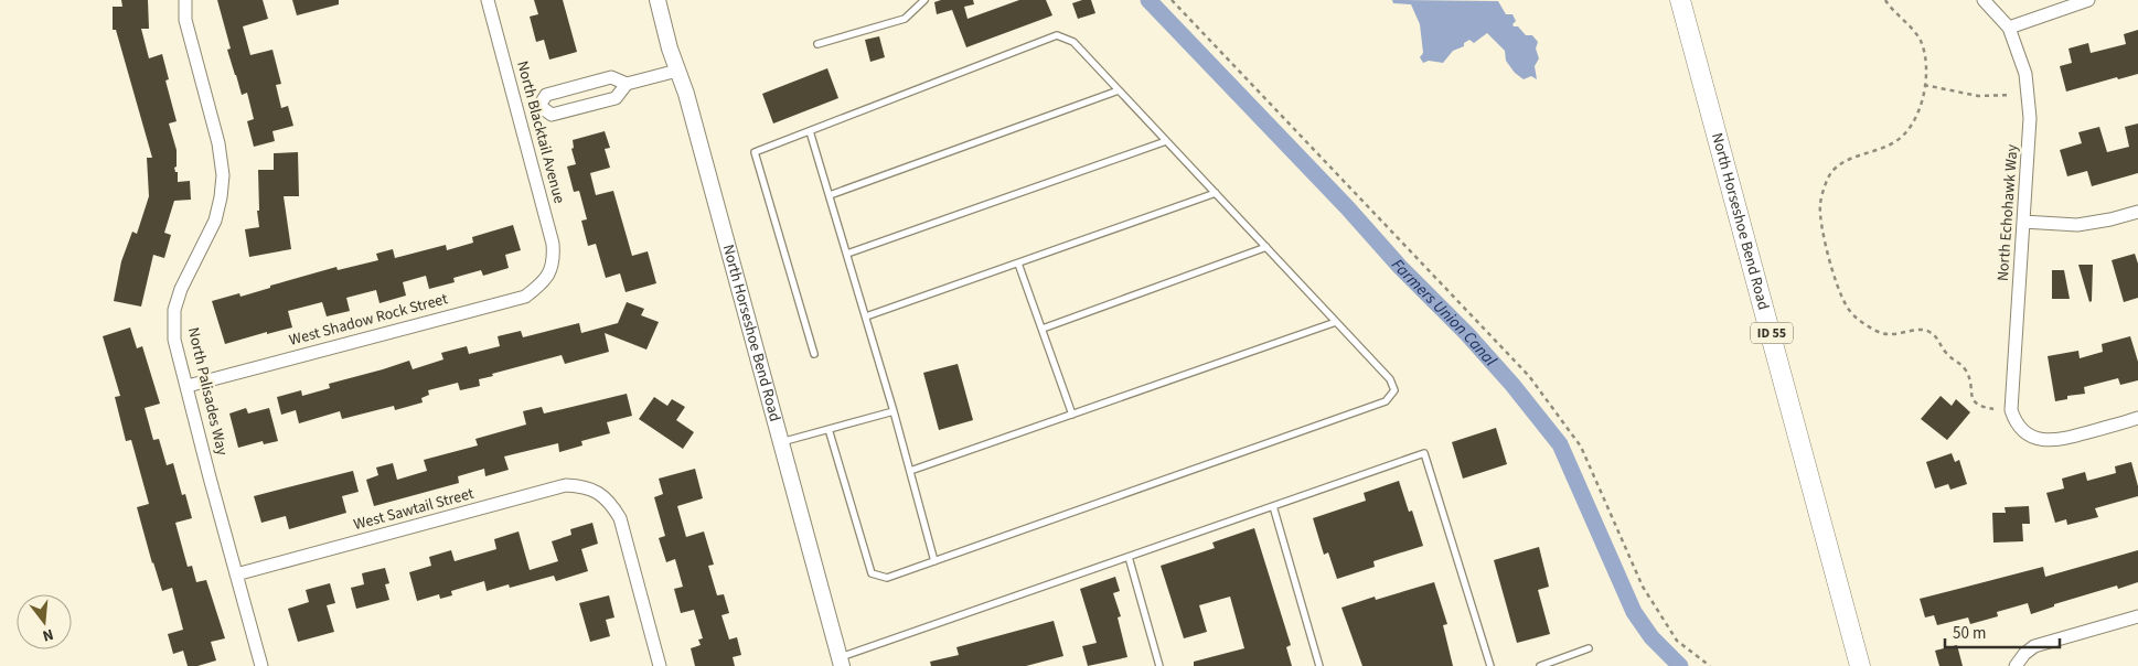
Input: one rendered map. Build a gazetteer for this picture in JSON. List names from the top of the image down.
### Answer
{
  "streets": {
    "highway": ["North Horseshoe Bend Road", "ID 55"],
    "street": [
      "North Blacktail Avenue",
      "North Echohawk Way",
      "West Shadow Rock Street",
      "North Palisades Way",
      "West Sawtail Street"
    ]
  },
  "crossings": [
    ["North Blacktail Avenue", "West Shadow Rock Street"],
    ["West Shadow Rock Street", "North Palisades Way"],
    ["North Palisades Way", "West Sawtail Street"]
  ],
  "water": ["Farmers Union Canal"],
  "scale_bar": "50 m",
  "north": "bottom"
}
